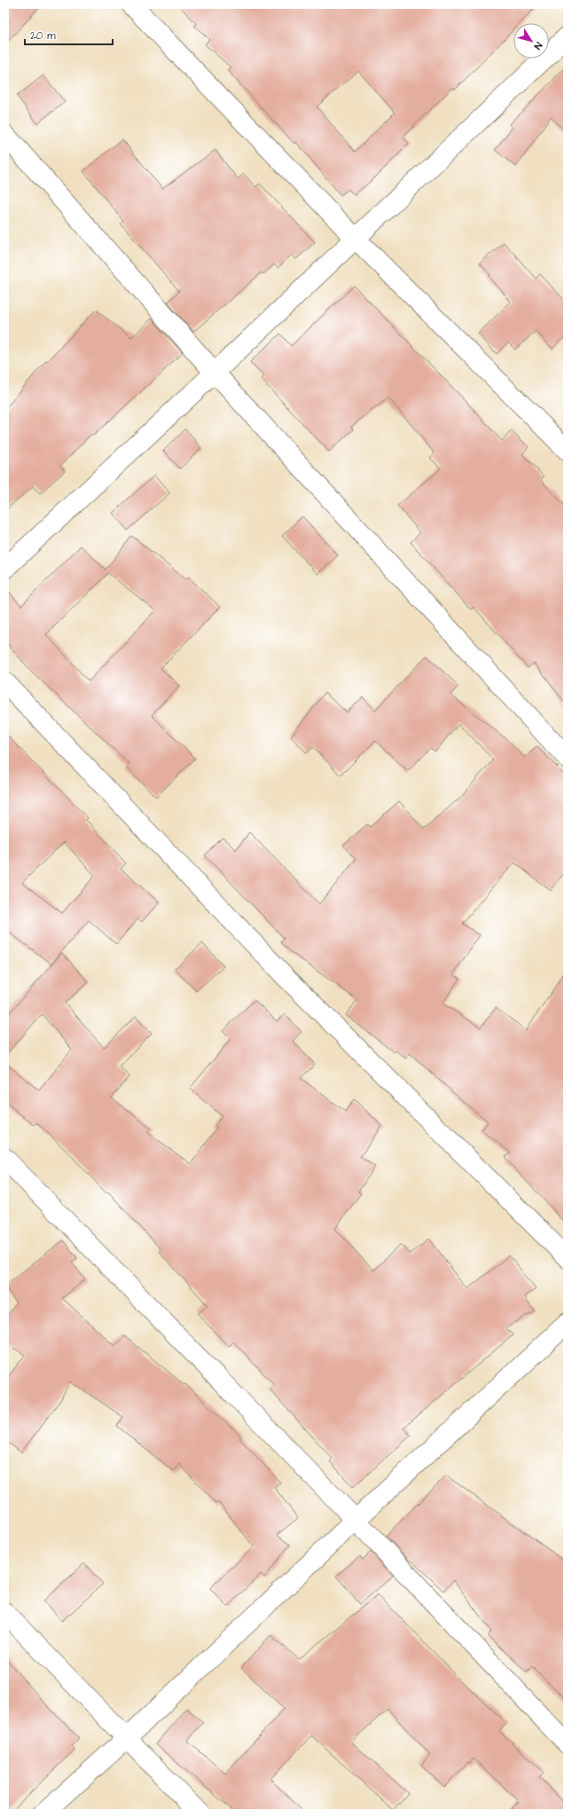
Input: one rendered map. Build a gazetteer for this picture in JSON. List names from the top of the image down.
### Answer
{
  "scale_bar": "20 m",
  "north": "bottom right"
}
